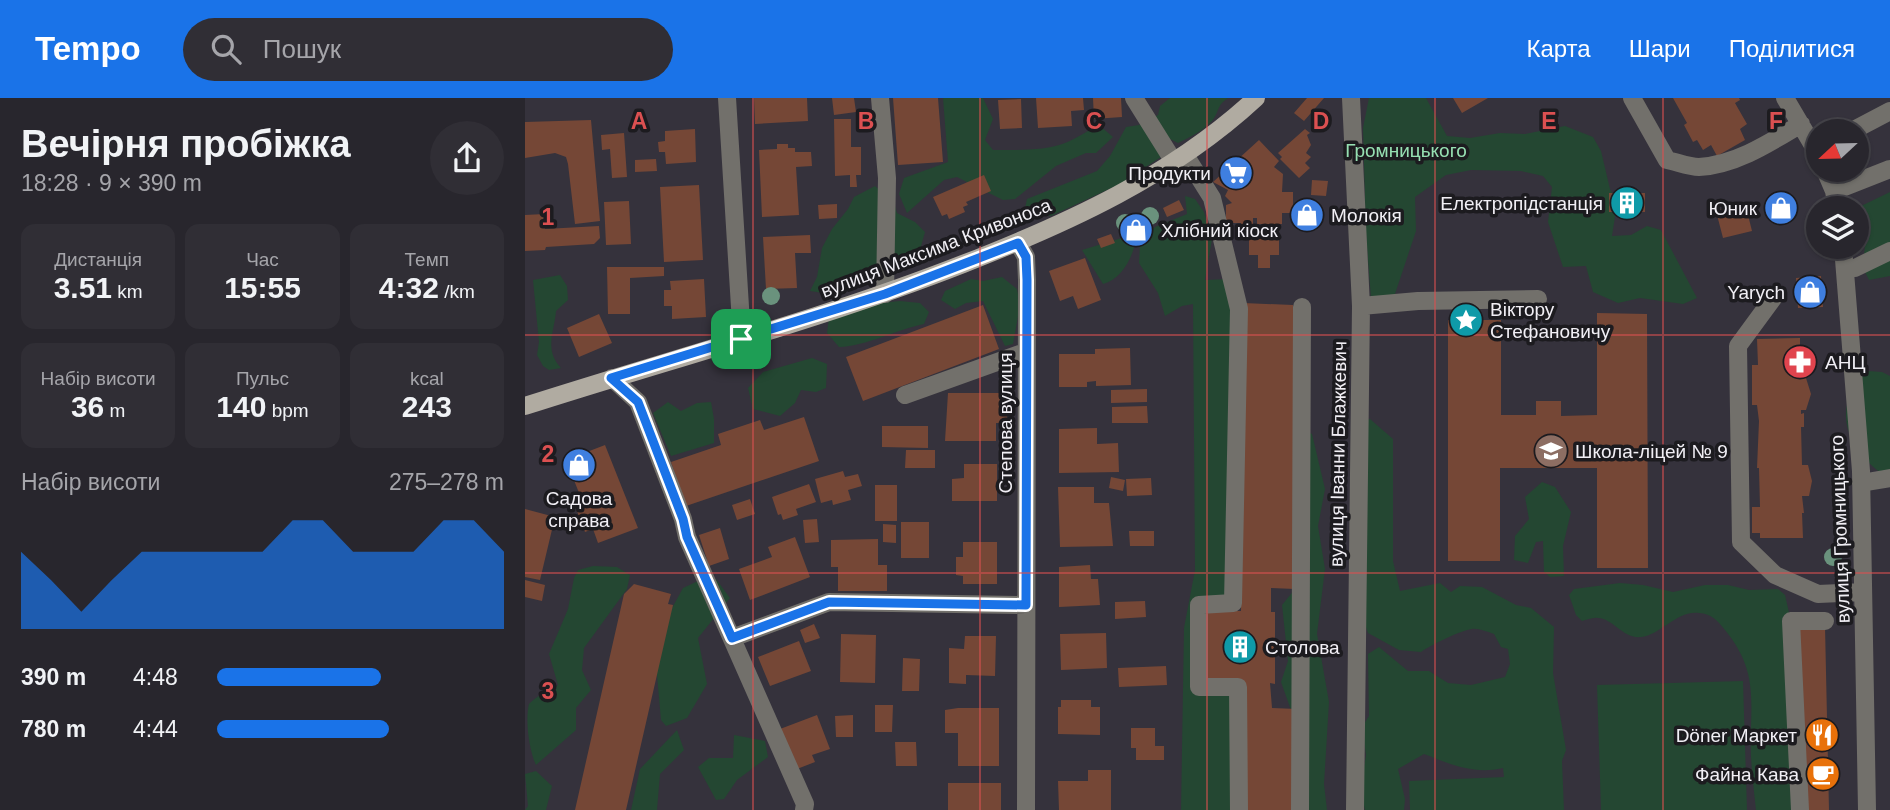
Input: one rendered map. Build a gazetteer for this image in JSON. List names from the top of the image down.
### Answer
{
  "streets": {
    "main road": ["вулиця Максима Кривоноса"],
    "street": ["Степова вулиця", "вулиця Іванни Блажкевич", "вулиця Громницького"]
  },
  "crossings": [
    ["вулиця Максима Кривоноса", "Степова вулиця"]
  ],
  "parks": ["Громницького"],
  "places": {
    "supermarket": ["Продукти"],
    "building": ["Електропідстанція", "Столова"],
    "shop": [
      "Юник",
      "Молокія",
      "Хлібний кіоск",
      "Yarych",
      "Садова справа"
    ],
    "place": ["Віктору Стефановичу"],
    "pharmacy": ["АНЦ"],
    "school or university": ["Школа-ліцей № 9"],
    "restaurant": ["Döner Маркет"],
    "cafe": ["Файна Кава"]
  },
  "north": "left",
  "page": {
    "header": "Tempo",
    "search": "Пошук",
    "nav": ["Карта", "Шари", "Поділитися"],
    "heading": ["Вечірня пробіжка", "18:28 · 9 × 390 m"],
    "stats": [
      ["Дистанція", "3.51 km"],
      ["Час", "15:55"],
      ["Темп", "4:32 /km"],
      ["Набір висоти", "36 m"],
      ["Пульс", "140 bpm"],
      ["kcal", "243"]
    ],
    "chart": ["Набір висоти", "275–278 m"],
    "list": [
      {
        "name": "390 m",
        "note": "4:48"
      },
      {
        "name": "780 m",
        "note": "4:44"
      }
    ]
  },
  "grid": {
    "columns": [
      "A",
      "B",
      "C",
      "D",
      "E",
      "F"
    ],
    "rows": ["1", "2", "3"]
  }
}
